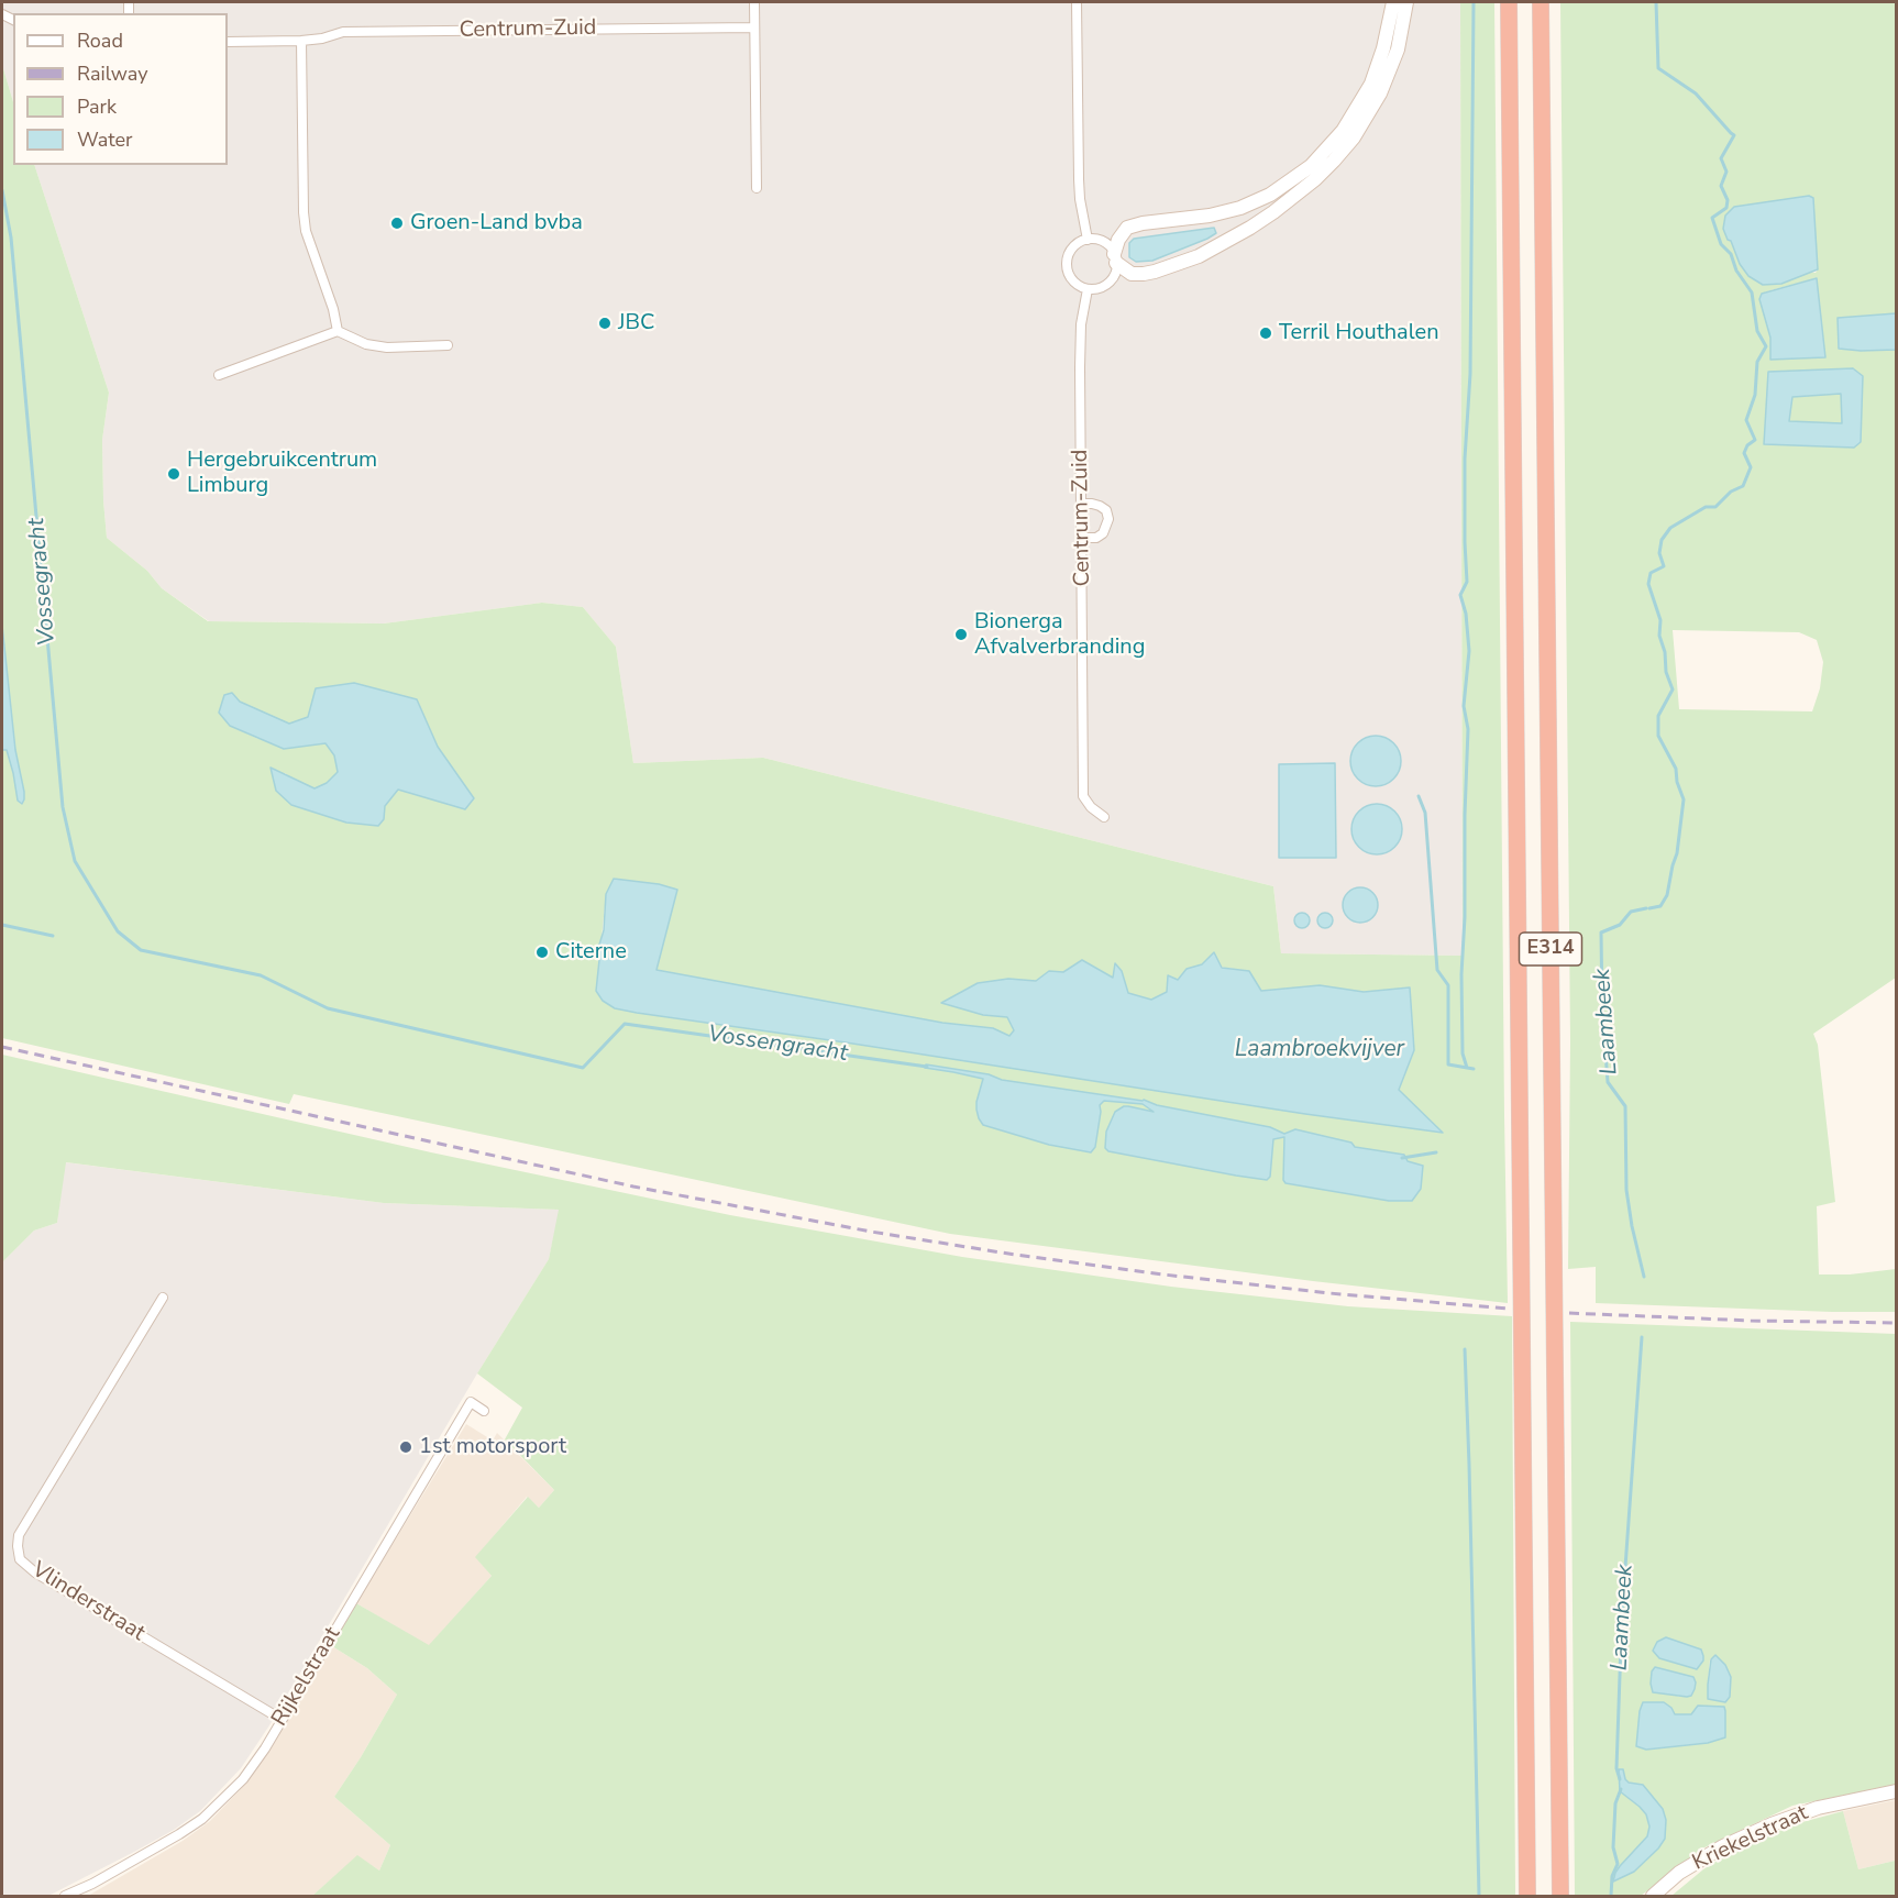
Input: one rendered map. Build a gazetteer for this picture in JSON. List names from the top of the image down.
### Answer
{
  "streets": {
    "highway": ["E314"],
    "street": [
      "Centrum-Zuid",
      "Vlinderstraat",
      "Rijkelstraat",
      "Kriekelstraat"
    ]
  },
  "crossings": [
    ["Vlinderstraat", "Rijkelstraat"]
  ],
  "water": [
    "Vossegracht",
    "Laambeek",
    "Vossengracht",
    "Laambroekvijver"
  ],
  "places": [
    "Groen-Land bvba",
    "JBC",
    "Terril Houthalen",
    "Hergebruikcentrum Limburg",
    "Bionerga Afvalverbranding",
    "Citerne",
    "1st motorsport"
  ],
  "legend": [
    "Road",
    "Railway",
    "Park",
    "Water"
  ]
}
